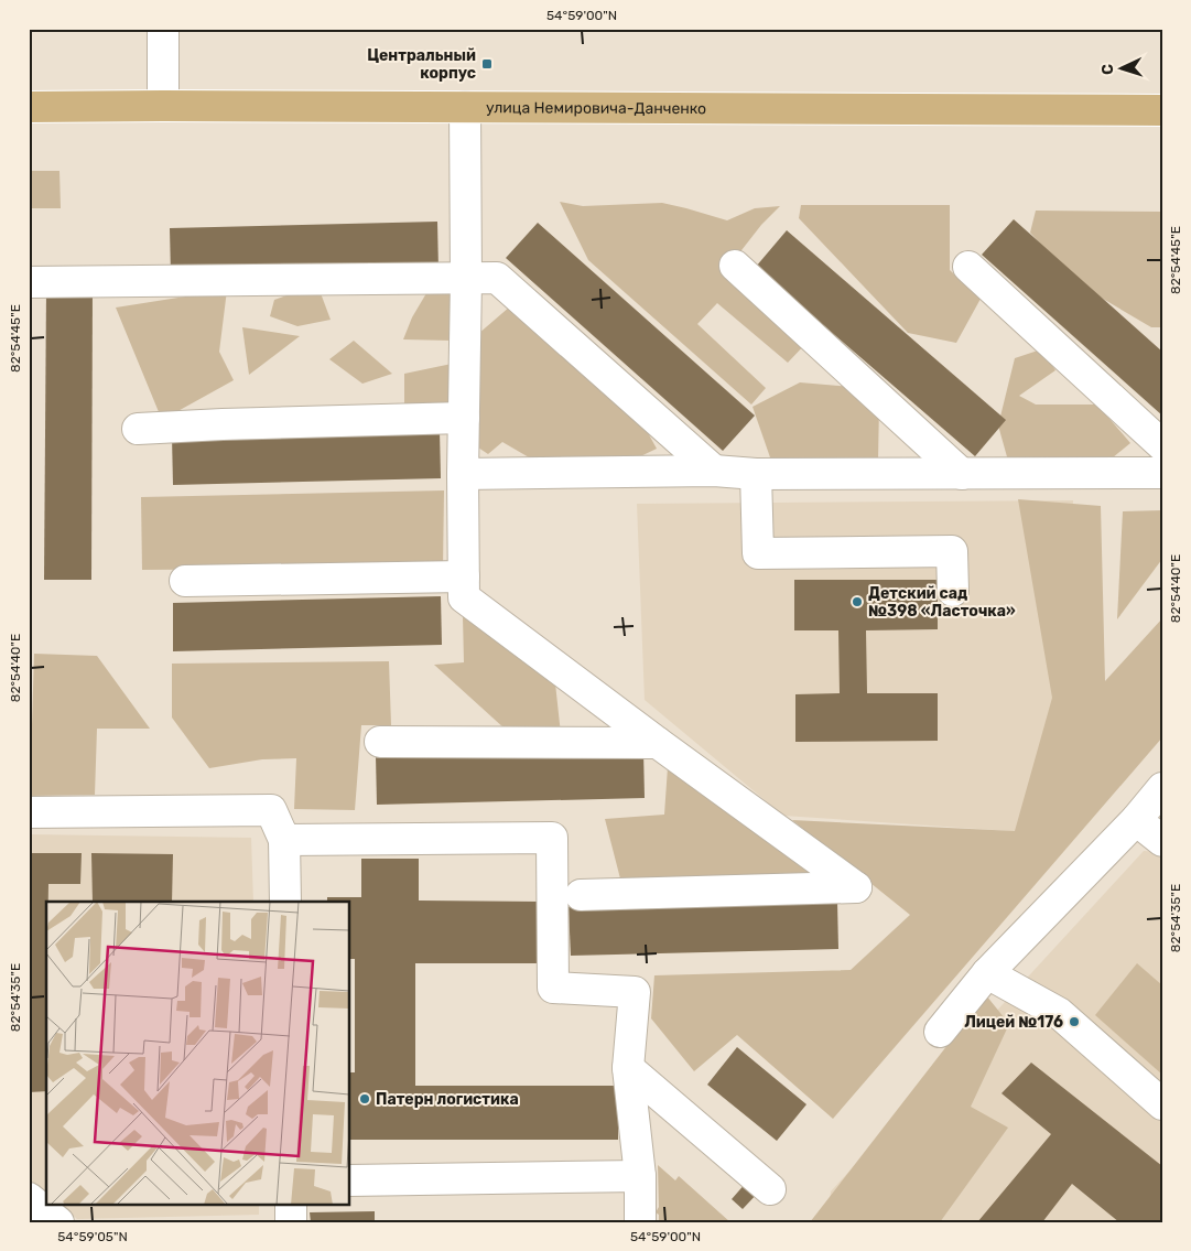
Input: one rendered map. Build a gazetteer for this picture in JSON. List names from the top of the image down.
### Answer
{
  "streets": {
    "main road": ["улица Немировича-Данченко"]
  },
  "places": {
    "transit": ["Центральный корпус"],
    "other": ["Детский сад №398 «Ласточка»", "Лицей №176", "Патерн логистика"]
  },
  "north": "left",
  "coordinates": [
    "54°59'00\"N",
    "82°54'45\"E",
    "82°54'40\"E",
    "82°54'35\"E",
    "54°59'05\"N"
  ]
}
